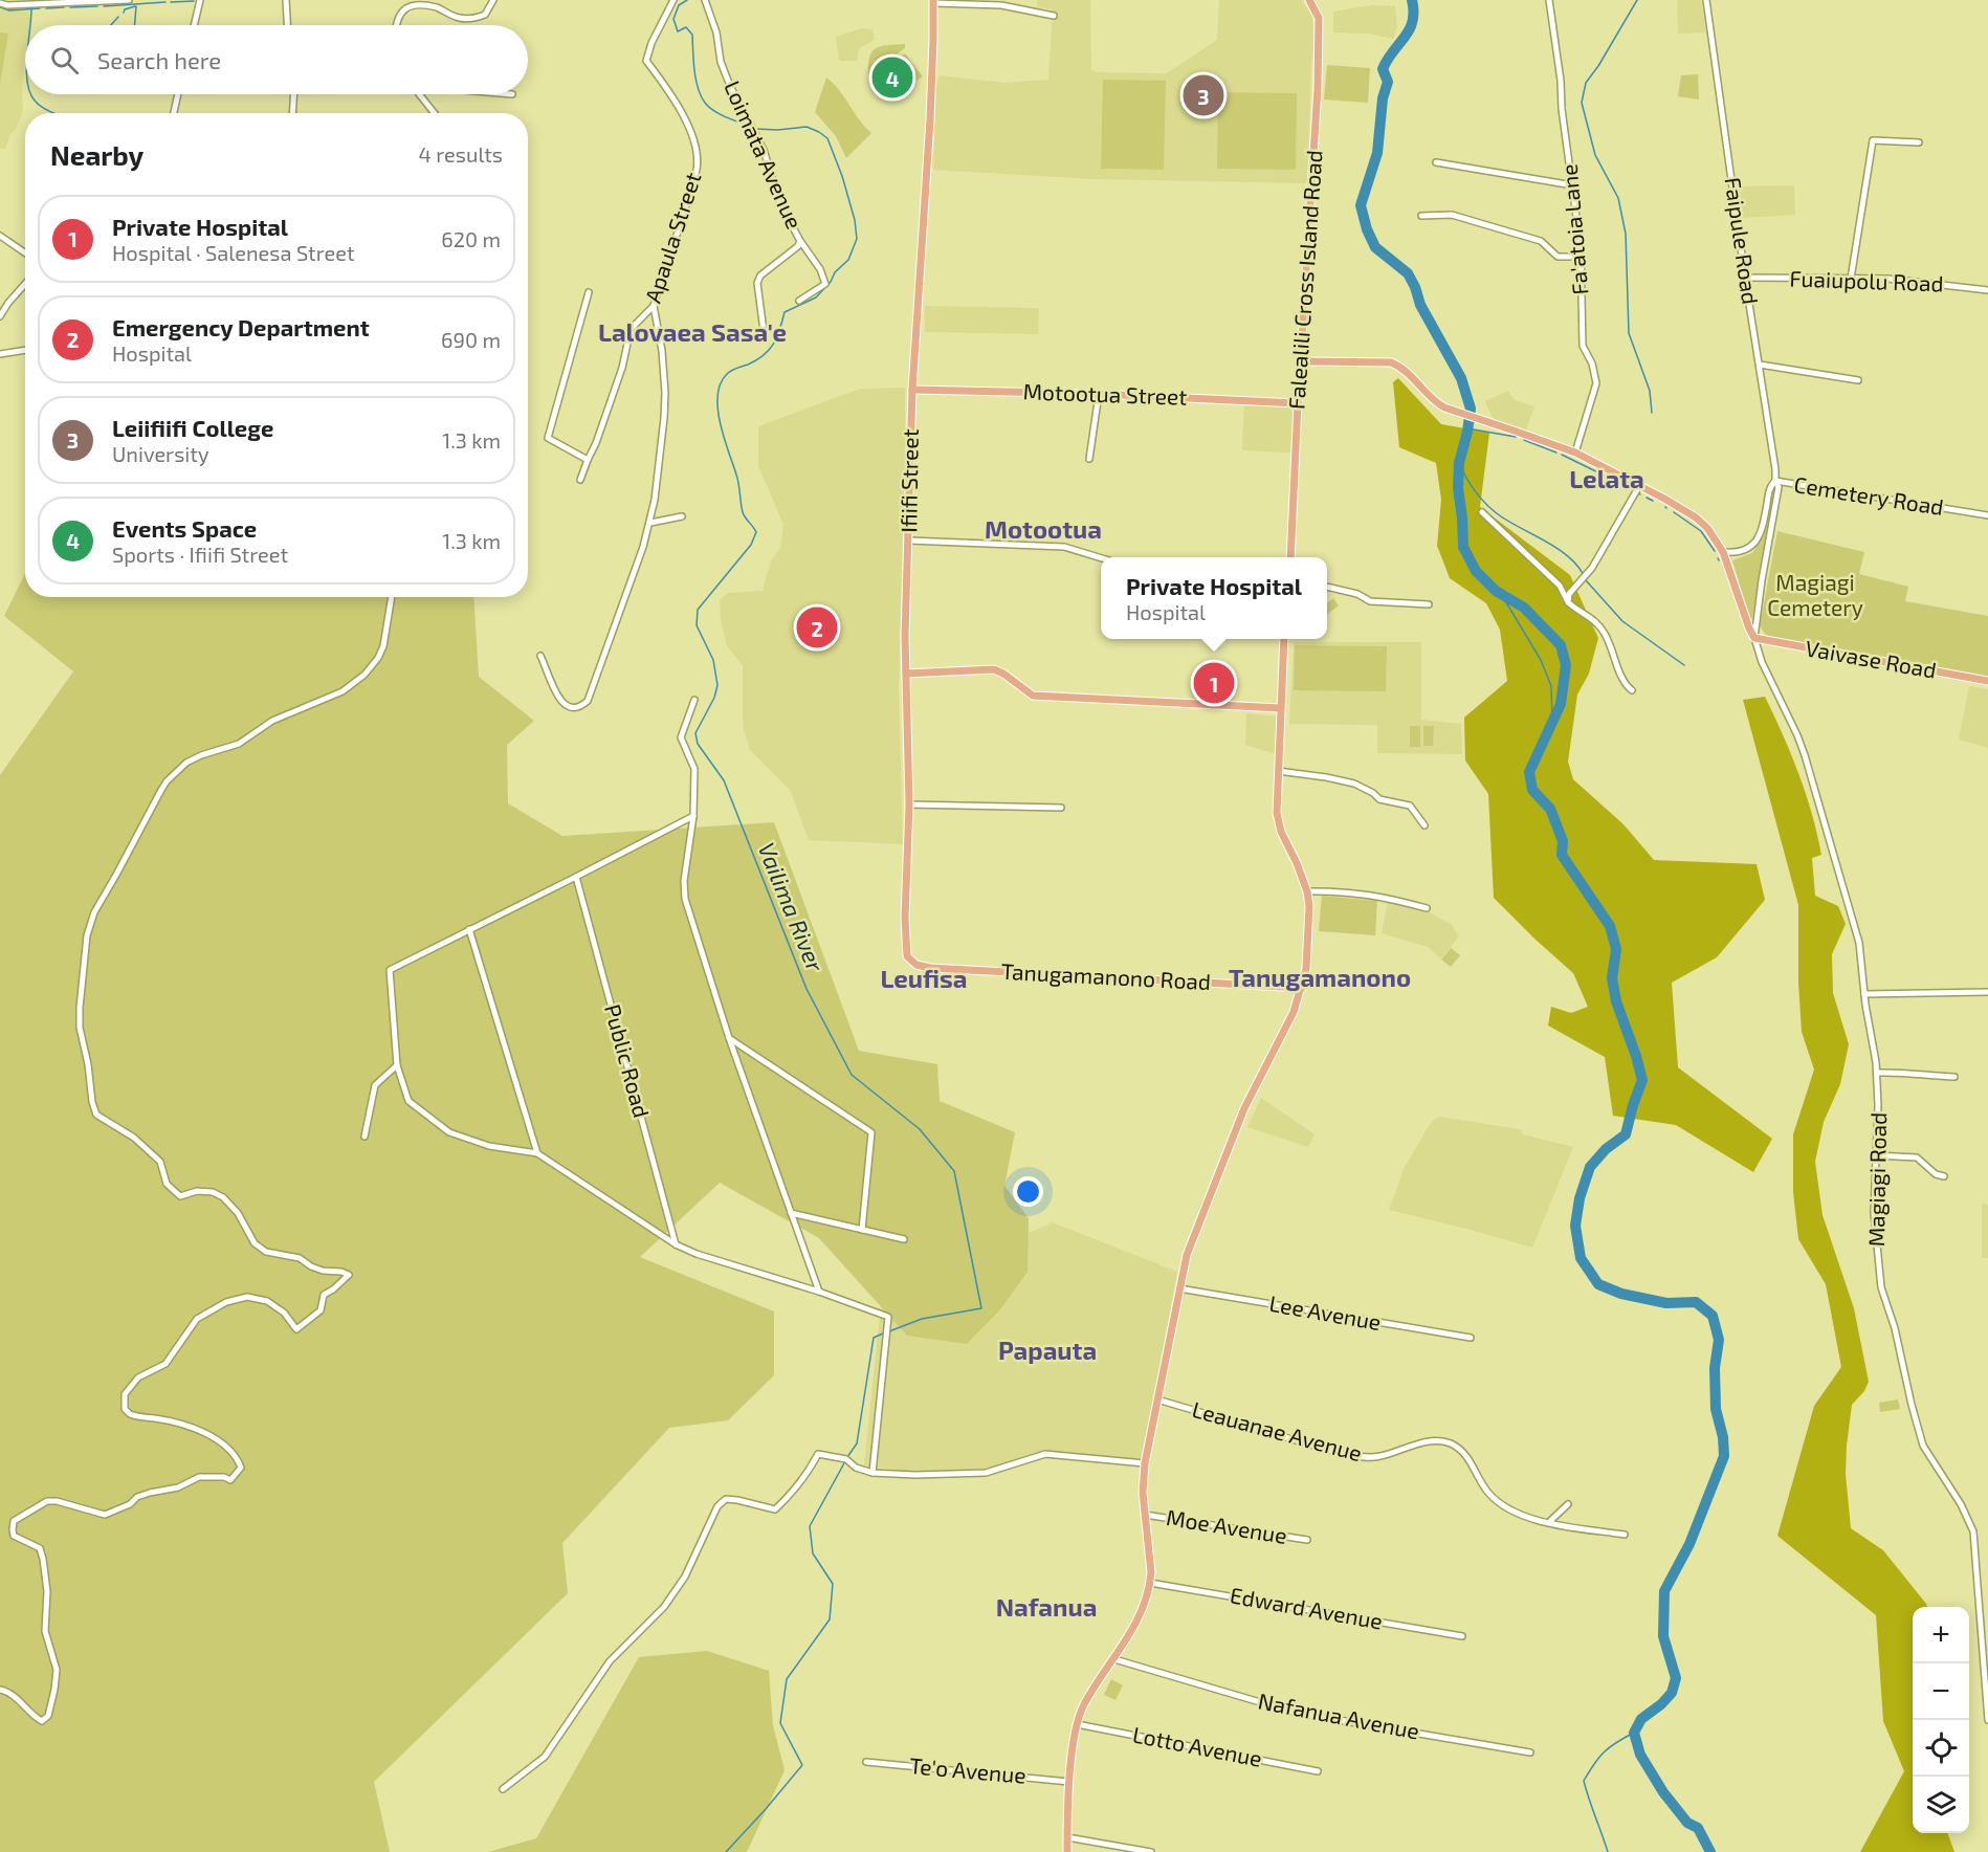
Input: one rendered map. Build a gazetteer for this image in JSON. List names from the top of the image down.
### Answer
{
  "streets": {
    "main road": [
      "Falealili Cross Island Road",
      "Motootua Street",
      "Ifiifi Street",
      "Vaivase Road",
      "Tanugamanono Road"
    ],
    "street": [
      "Loimata Avenue",
      "Fa'atoia Lane",
      "Apaula Street",
      "Faipule Road",
      "Fuaiupolu Road",
      "Cemetery Road",
      "Public Road",
      "Magiagi Road",
      "Lee Avenue",
      "Leauanae Avenue",
      "Moe Avenue",
      "Edward Avenue",
      "Nafanua Avenue",
      "Lotto Avenue",
      "Te'o Avenue"
    ]
  },
  "crossings": [
    ["Faipule Road", "Fuaiupolu Road"],
    ["Faipule Road", "Cemetery Road"],
    ["Faipule Road", "Vaivase Road"],
    ["Faipule Road", "Magiagi Road"],
    ["Falealili Cross Island Road", "Motootua Street"],
    ["Motootua Street", "Ifiifi Street"],
    ["Ifiifi Street", "Tanugamanono Road"],
    ["Vaivase Road", "Magiagi Road"]
  ],
  "districts": [
    "Lalovaea Sasa'e",
    "Lelata",
    "Motootua",
    "Tanugamanono",
    "Leufisa",
    "Papauta",
    "Nafanua"
  ],
  "water": ["Vailima River"],
  "parks": ["Magiagi Cemetery"],
  "page": {
    "search": "Search here",
    "pins": [
      "4",
      "3",
      "2",
      "1"
    ],
    "heading": ["Nearby", "4 results"],
    "list": [
      {
        "mark": "1",
        "name": "Private Hospital",
        "note": "Hospital · Salenesa Street",
        "value": "620 m"
      },
      {
        "mark": "2",
        "name": "Emergency Department",
        "note": "Hospital",
        "value": "690 m"
      },
      {
        "mark": "3",
        "name": "Leiifiifi College",
        "note": "University",
        "value": "1.3 km"
      },
      {
        "mark": "4",
        "name": "Events Space",
        "note": "Sports · Ifiifi Street",
        "value": "1.3 km"
      }
    ],
    "popup": ["Private Hospital", "Hospital"],
    "map_buttons": ["+", "−"]
  }
}
